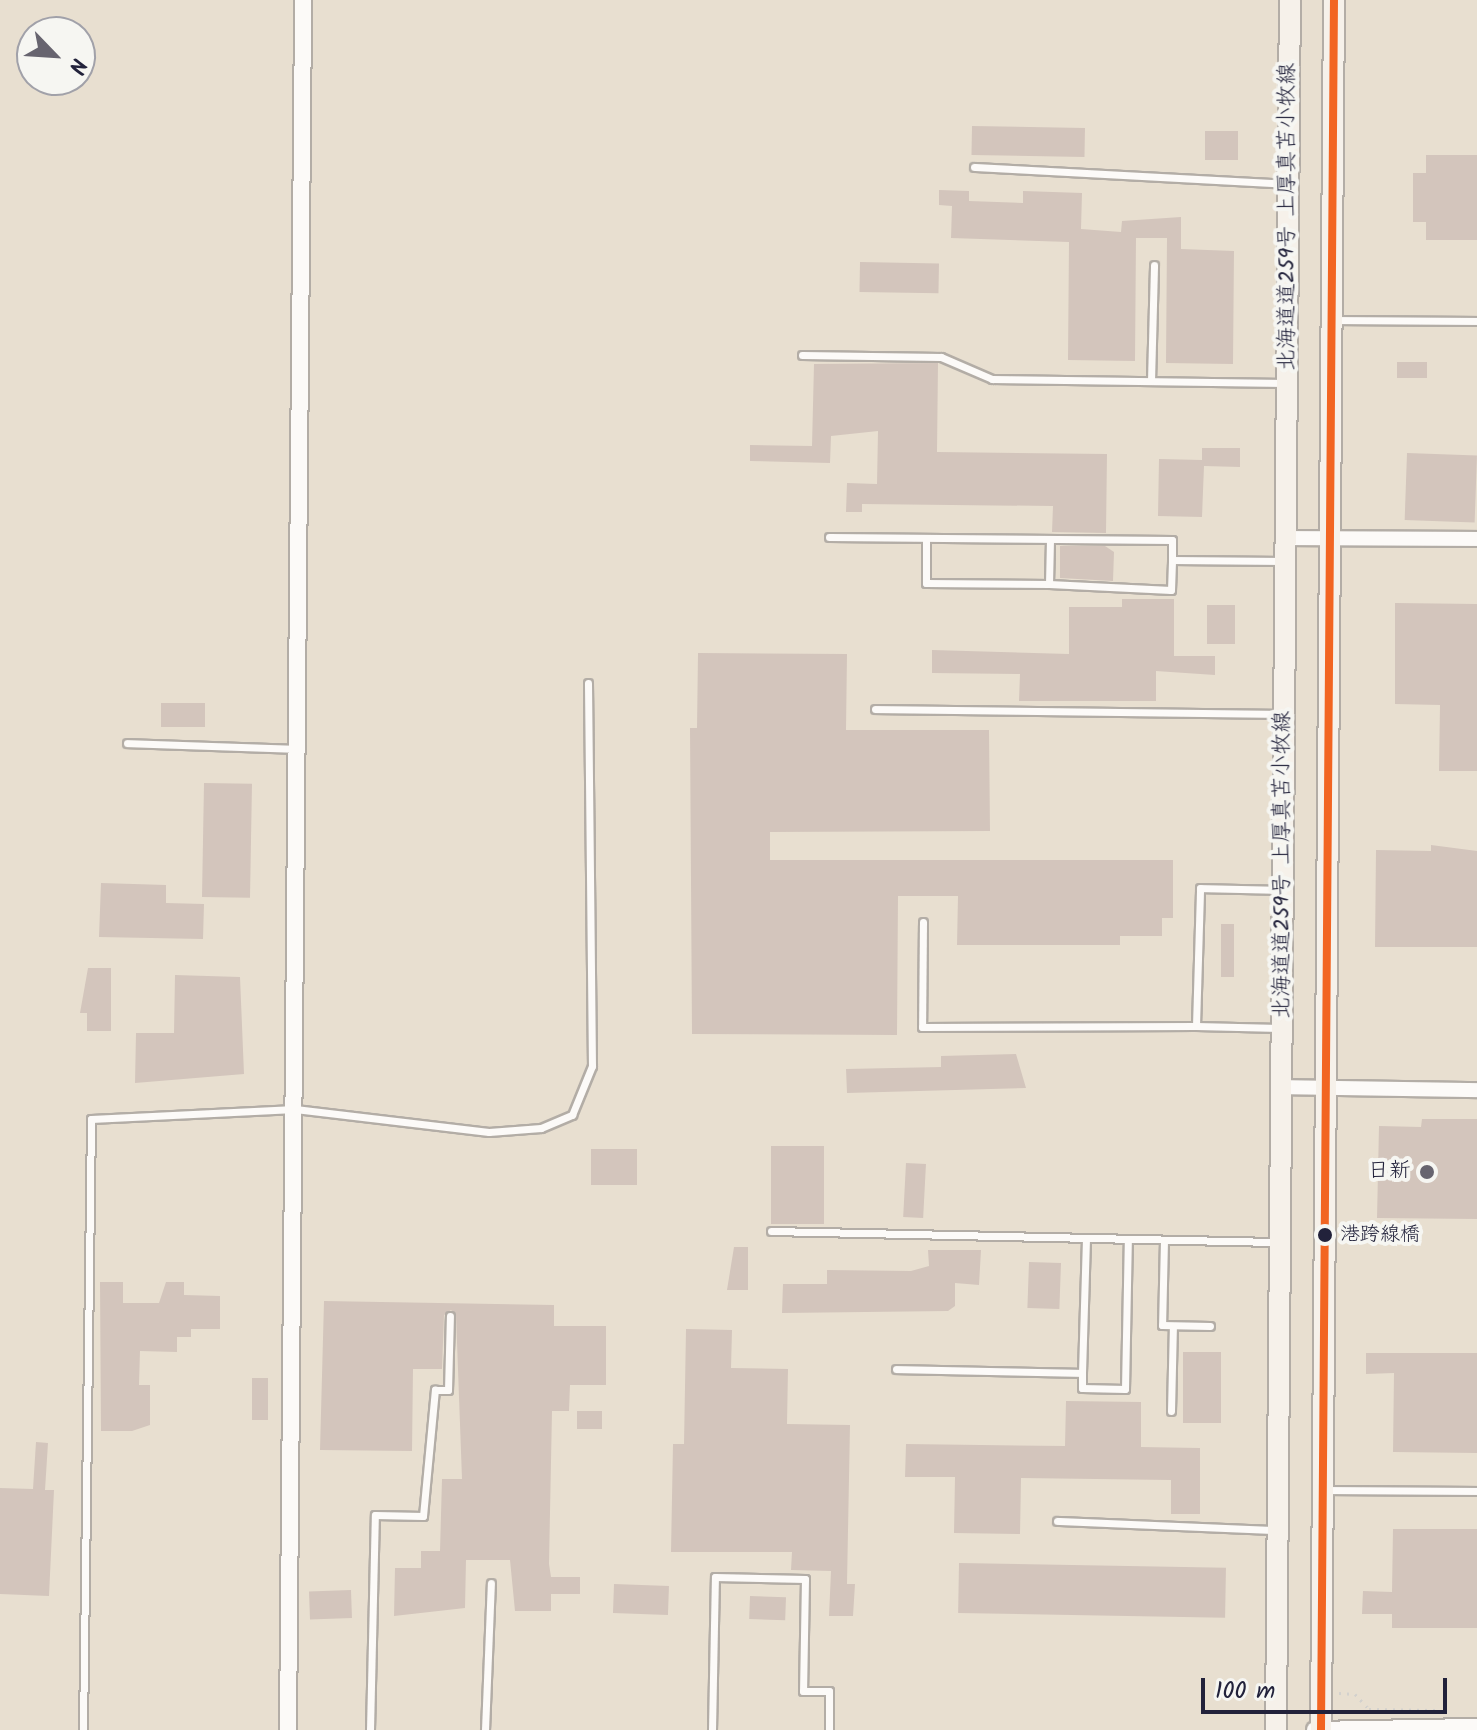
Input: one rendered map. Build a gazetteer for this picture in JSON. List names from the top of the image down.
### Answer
{
  "streets": {
    "main road": ["北海道道259号 上厚真苫小牧線"]
  },
  "places": ["日新", "港跨線橋"],
  "scale_bar": "100 m",
  "north": "bottom right"
}
